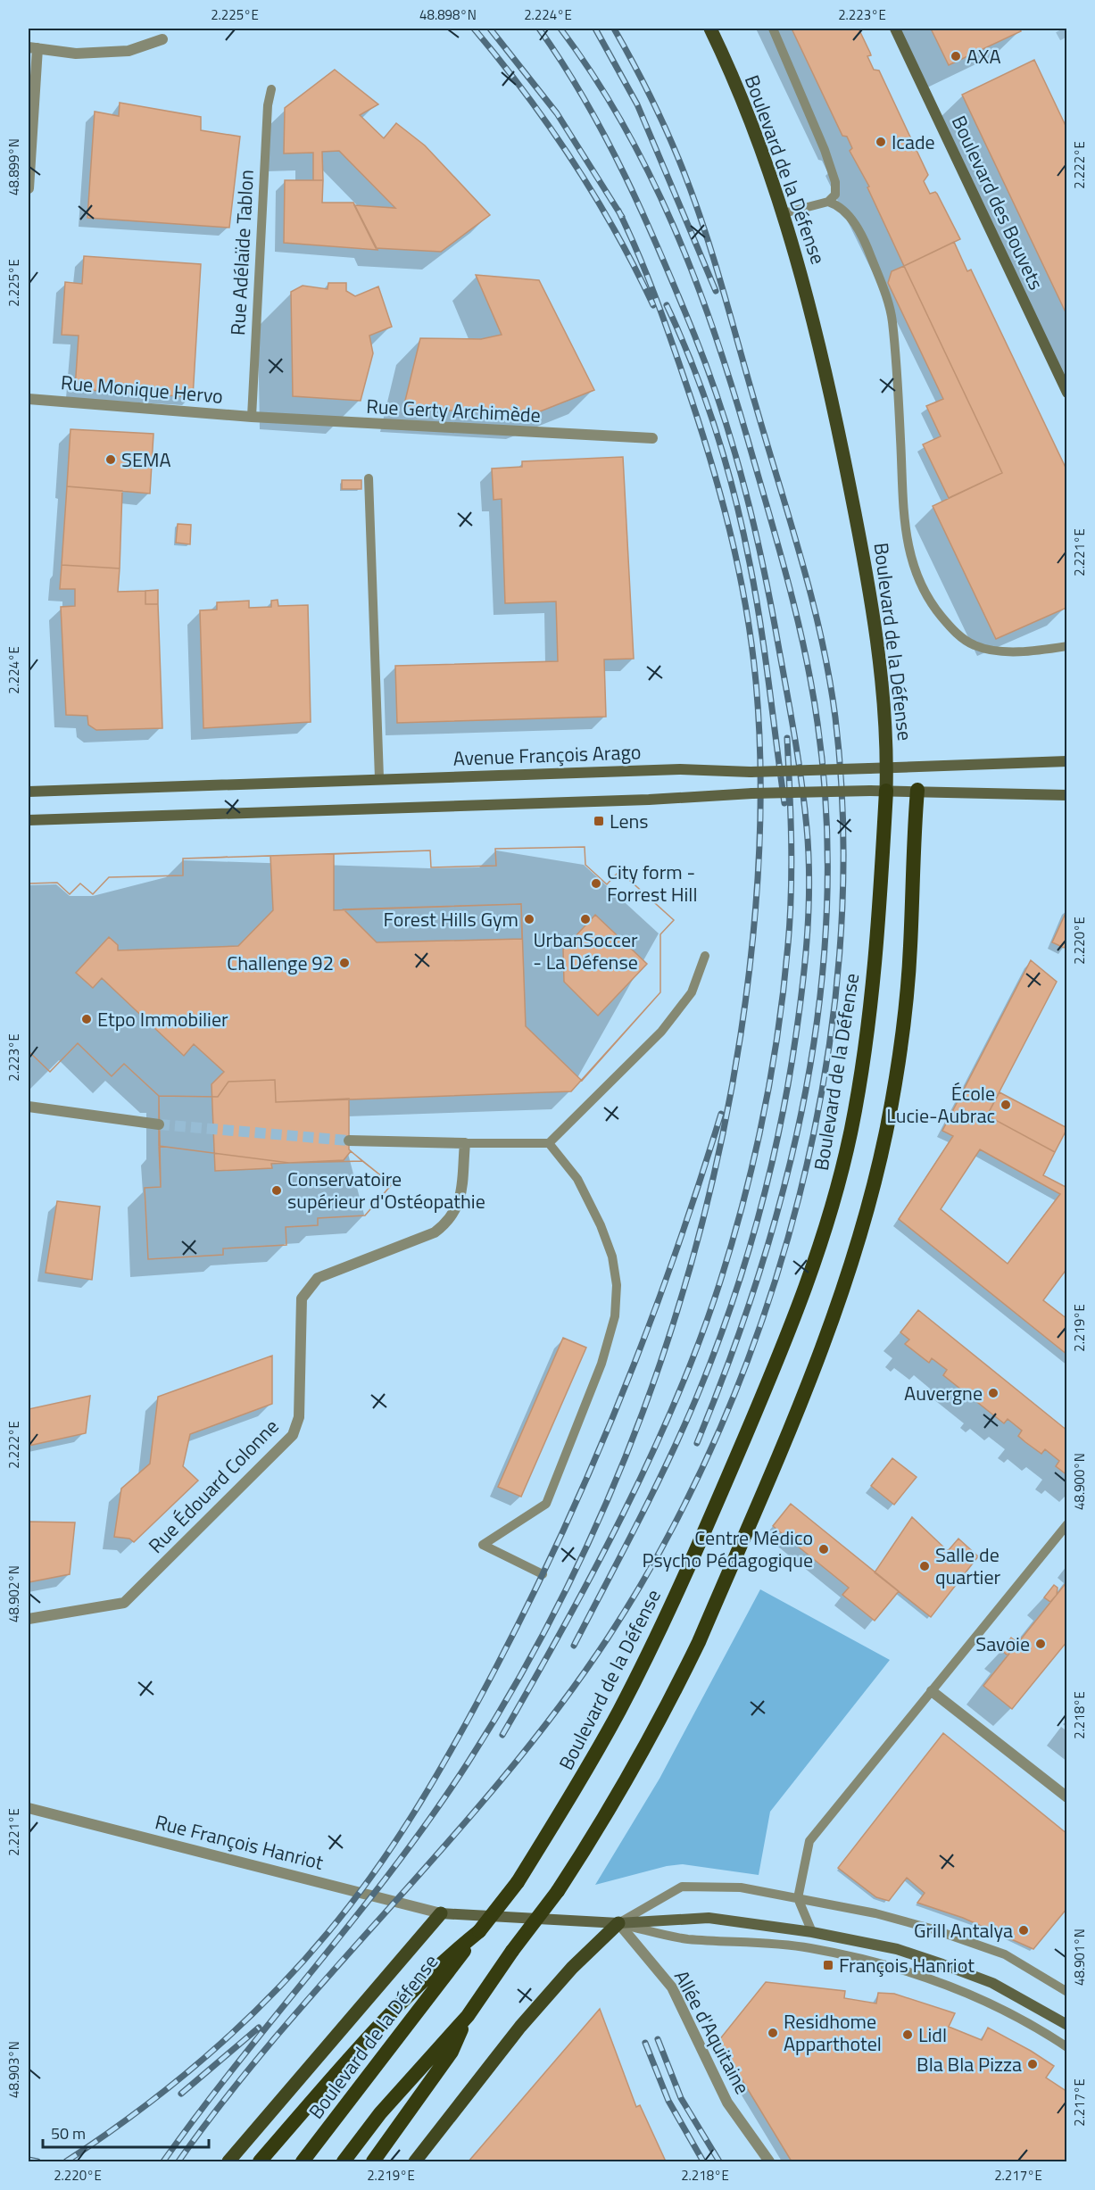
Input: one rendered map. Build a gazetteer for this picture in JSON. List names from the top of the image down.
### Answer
{
  "streets": {
    "highway": ["Boulevard de la Défense"],
    "main road": ["Boulevard des Bouvets", "Avenue François Arago"],
    "street": [
      "Rue Monique Hervo",
      "Rue Gerty Archimède",
      "Rue Édouard Colonne",
      "Rue François Hanriot",
      "Allée d'Aquitaine"
    ],
    "lane": ["Rue Adélaïde Tablon"]
  },
  "crossings": [
    ["Boulevard de la Défense", "Avenue François Arago"],
    ["Rue Adélaïde Tablon", "Rue Monique Hervo"],
    ["Rue Adélaïde Tablon", "Rue Gerty Archimède"],
    ["Rue Monique Hervo", "Rue Gerty Archimède"]
  ],
  "places": {
    "other": [
      "AXA",
      "Icade",
      "SEMA",
      "City form - Forrest Hill",
      "Forest Hills Gym",
      "UrbanSoccer - La Défense",
      "Challenge 92",
      "Etpo Immobilier",
      "École Lucie-Aubrac",
      "Conservatoire supérieur d'Ostéopathie",
      "Auvergne",
      "Centre Médico Psycho Pédagogique",
      "Salle de quartier",
      "Savoie",
      "Grill Antalya",
      "Residhome Apparthotel",
      "Lidl",
      "Bla Bla Pizza"
    ],
    "transit": ["Lens", "François Hanriot"]
  },
  "scale_bar": "50 m",
  "coordinates": [
    "2.225°E",
    "48.898°N",
    "2.224°E",
    "2.223°E",
    "2.222°E",
    "48.899°N",
    "2.221°E",
    "2.220°E",
    "2.219°E",
    "48.900°N",
    "48.902°N",
    "2.218°E",
    "48.901°N",
    "48.903°N",
    "2.217°E"
  ]
}
